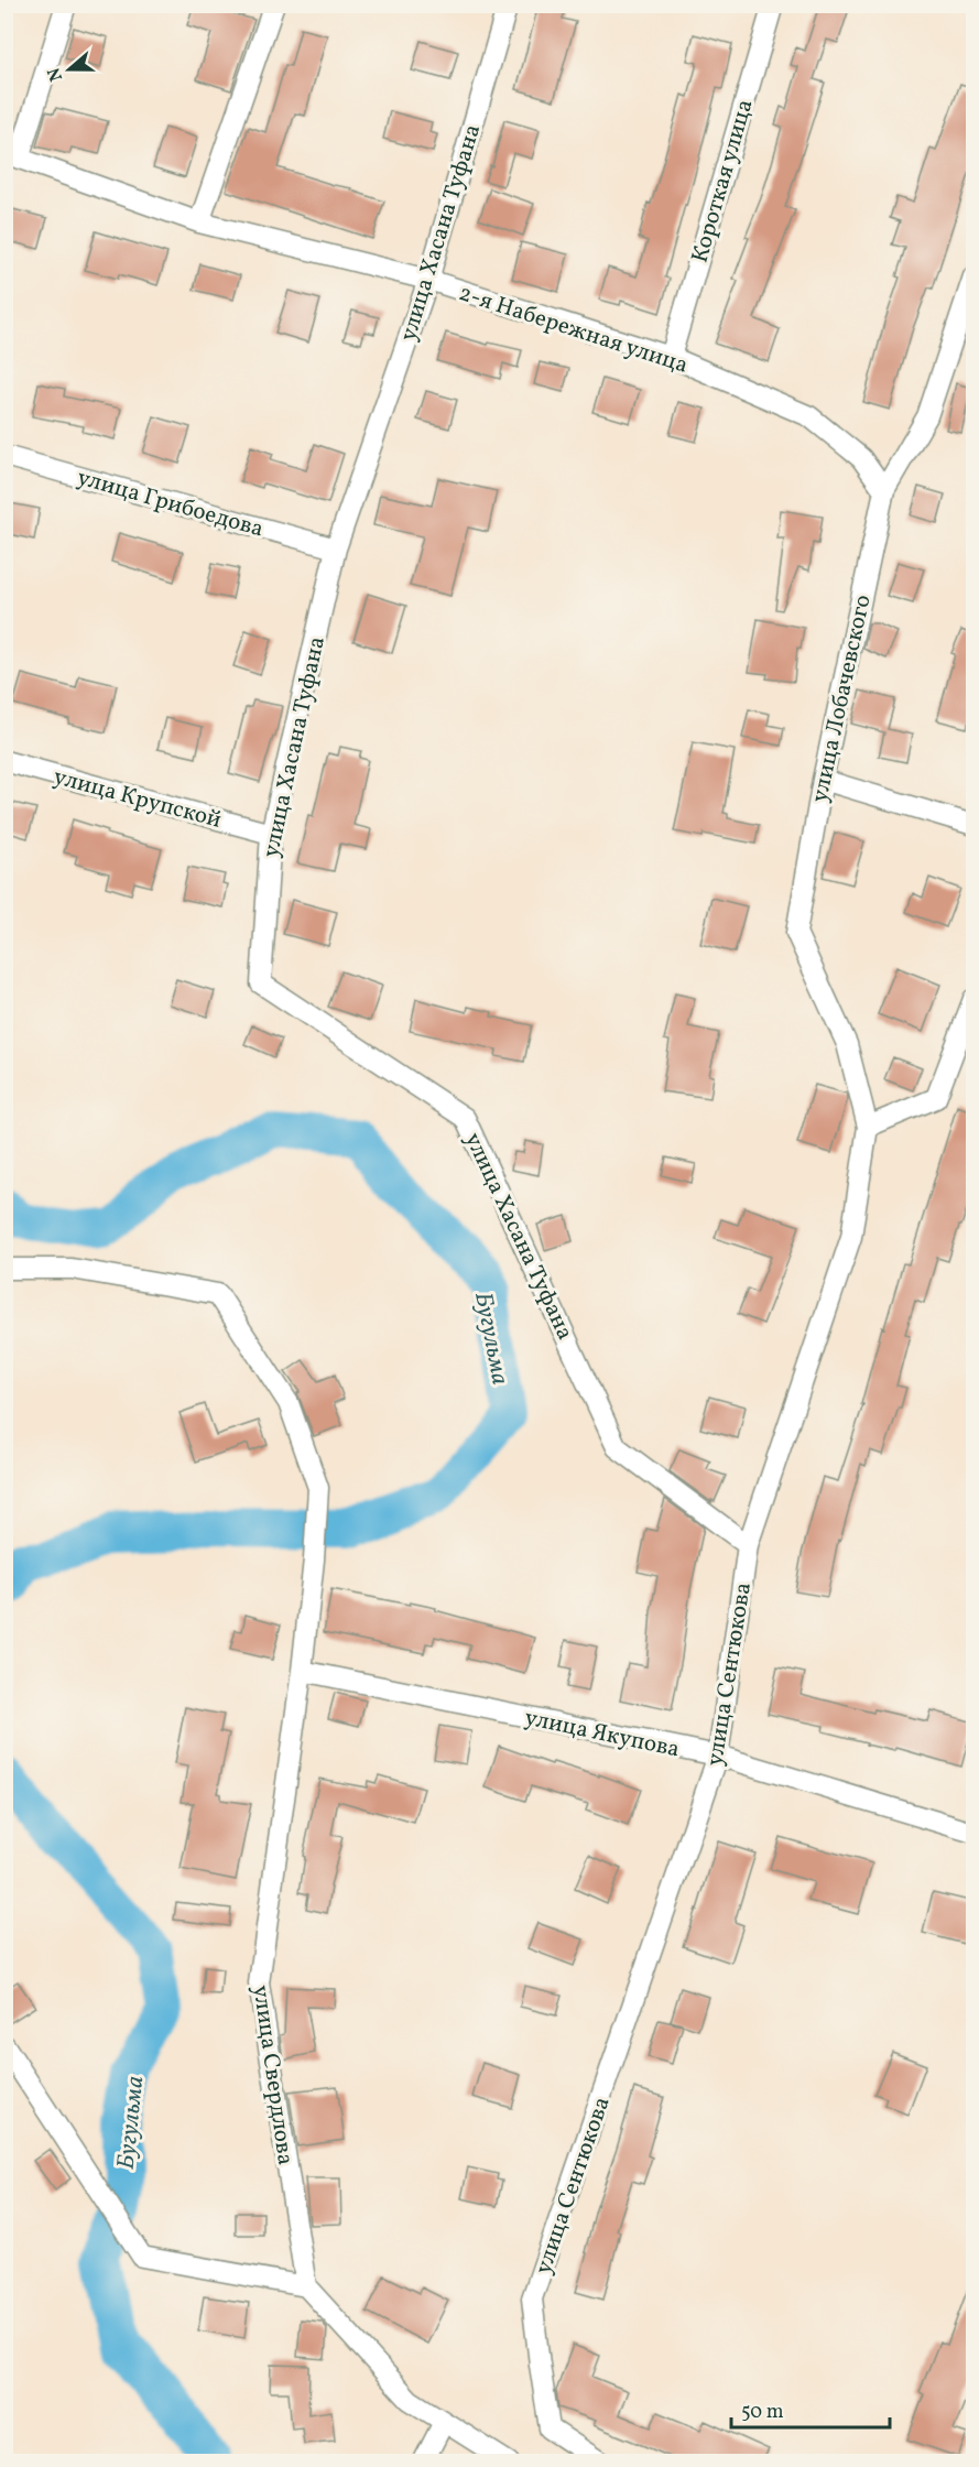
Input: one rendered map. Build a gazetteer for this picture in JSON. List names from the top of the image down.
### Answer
{
  "streets": {
    "street": [
      "Короткая улица",
      "улица Хасана Туфана",
      "2-я Набережная улица",
      "улица Грибоедова",
      "улица Лобачевского",
      "улица Крупской",
      "улица Сентюкова",
      "улица Якупова",
      "улица Свердлова"
    ]
  },
  "crossings": [
    ["Короткая улица", "2-я Набережная улица"],
    ["улица Хасана Туфана", "2-я Набережная улица"],
    ["улица Хасана Туфана", "улица Грибоедова"],
    ["улица Хасана Туфана", "улица Крупской"],
    ["улица Хасана Туфана", "улица Сентюкова"],
    ["2-я Набережная улица", "улица Лобачевского"],
    ["улица Лобачевского", "улица Сентюкова"],
    ["улица Сентюкова", "улица Якупова"],
    ["улица Якупова", "улица Свердлова"]
  ],
  "water": ["Бугульма"],
  "scale_bar": "50 m",
  "north": "left"
}
